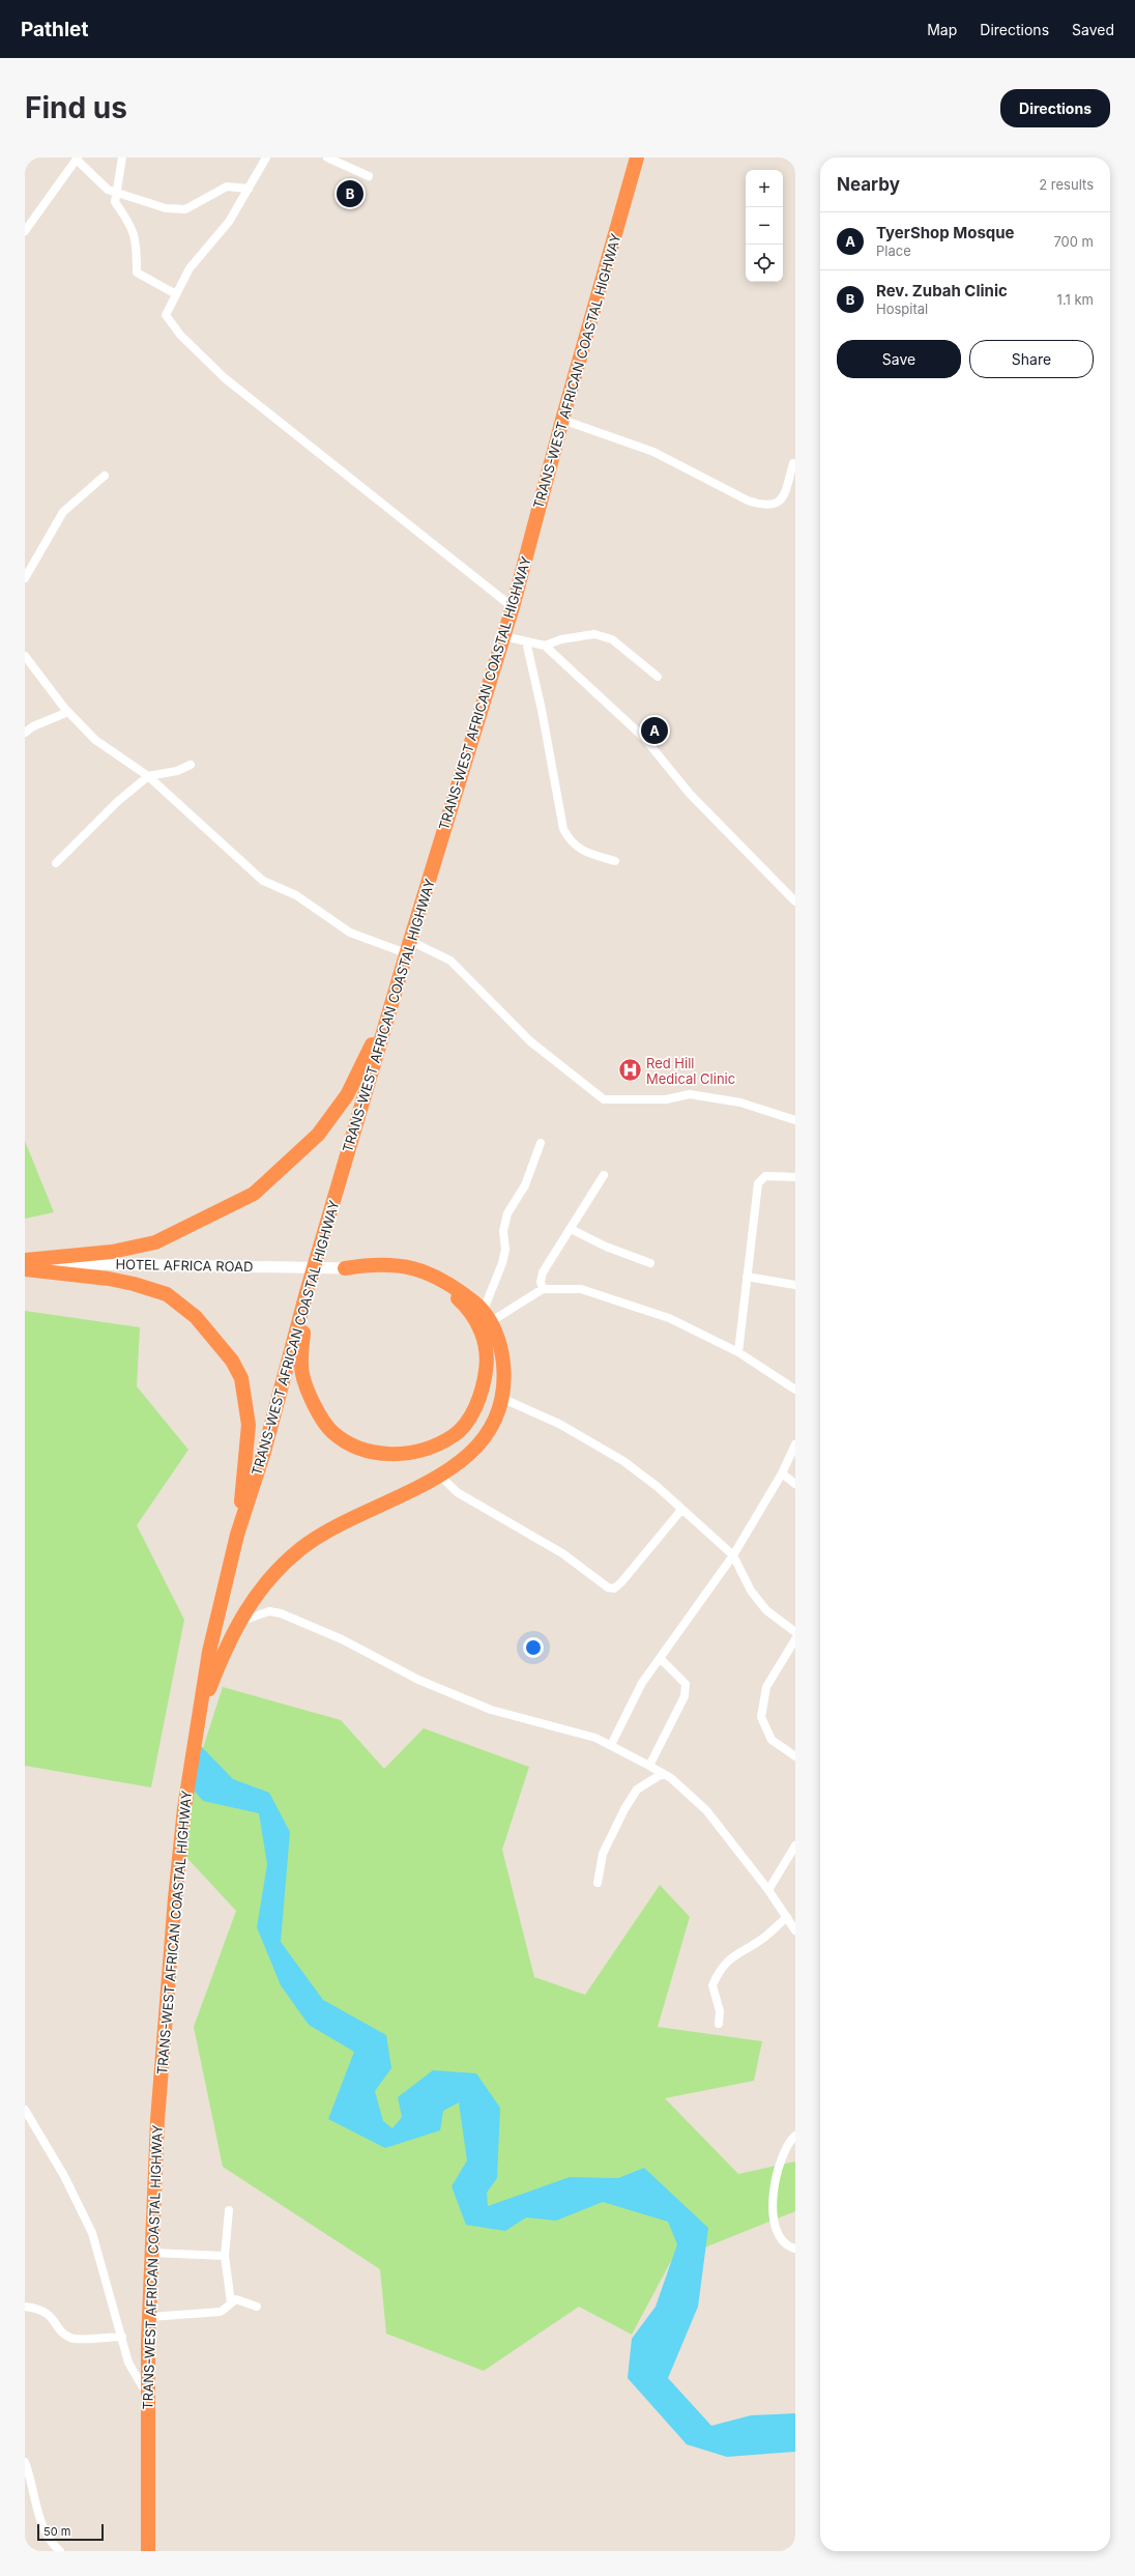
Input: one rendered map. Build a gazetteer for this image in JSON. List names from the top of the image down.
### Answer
{
  "streets": {
    "highway": ["TRANS-WEST AFRICAN COASTAL HIGHWAY"],
    "street": ["HOTEL AFRICA ROAD"]
  },
  "places": {
    "hospital": ["Red Hill Medical Clinic"]
  },
  "scale_bar": "50 m",
  "page": {
    "header": "Pathlet",
    "nav": ["Map", "Directions", "Saved"],
    "buttons": [
      "Directions",
      ["Save", "Share"]
    ],
    "title": "Find us",
    "heading": ["Nearby", "2 results"],
    "map_buttons": ["+", "−"],
    "pins": ["B", "A"],
    "list": [
      {
        "mark": "A",
        "name": "TyerShop Mosque",
        "note": "Place",
        "value": "700 m"
      },
      {
        "mark": "B",
        "name": "Rev. Zubah Clinic",
        "note": "Hospital",
        "value": "1.1 km"
      }
    ],
    "scale": "50 m"
  }
}
